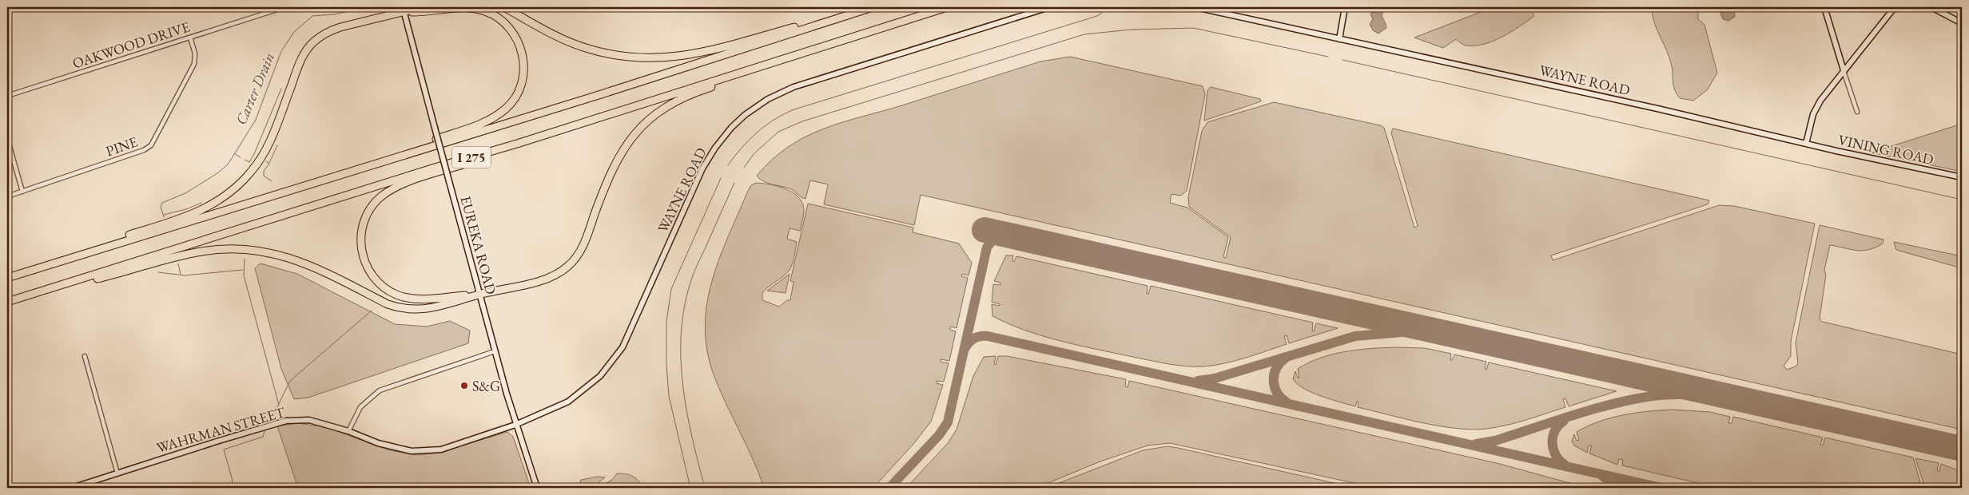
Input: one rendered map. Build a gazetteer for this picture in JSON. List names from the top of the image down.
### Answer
{
  "streets": {
    "highway": ["I 275"],
    "main road": [
      "WAYNE ROAD",
      "VINING ROAD",
      "EUREKA ROAD",
      "WAHRMAN STREET"
    ],
    "street": ["OAKWOOD DRIVE", "PINE"]
  },
  "crossings": [
    ["OAKWOOD DRIVE", "PINE"],
    ["WAYNE ROAD", "VINING ROAD"],
    ["WAYNE ROAD", "EUREKA ROAD"],
    ["WAYNE ROAD", "WAHRMAN STREET"],
    ["EUREKA ROAD", "WAHRMAN STREET"]
  ],
  "water": ["Carter Drain"],
  "places": ["S&G"]
}
